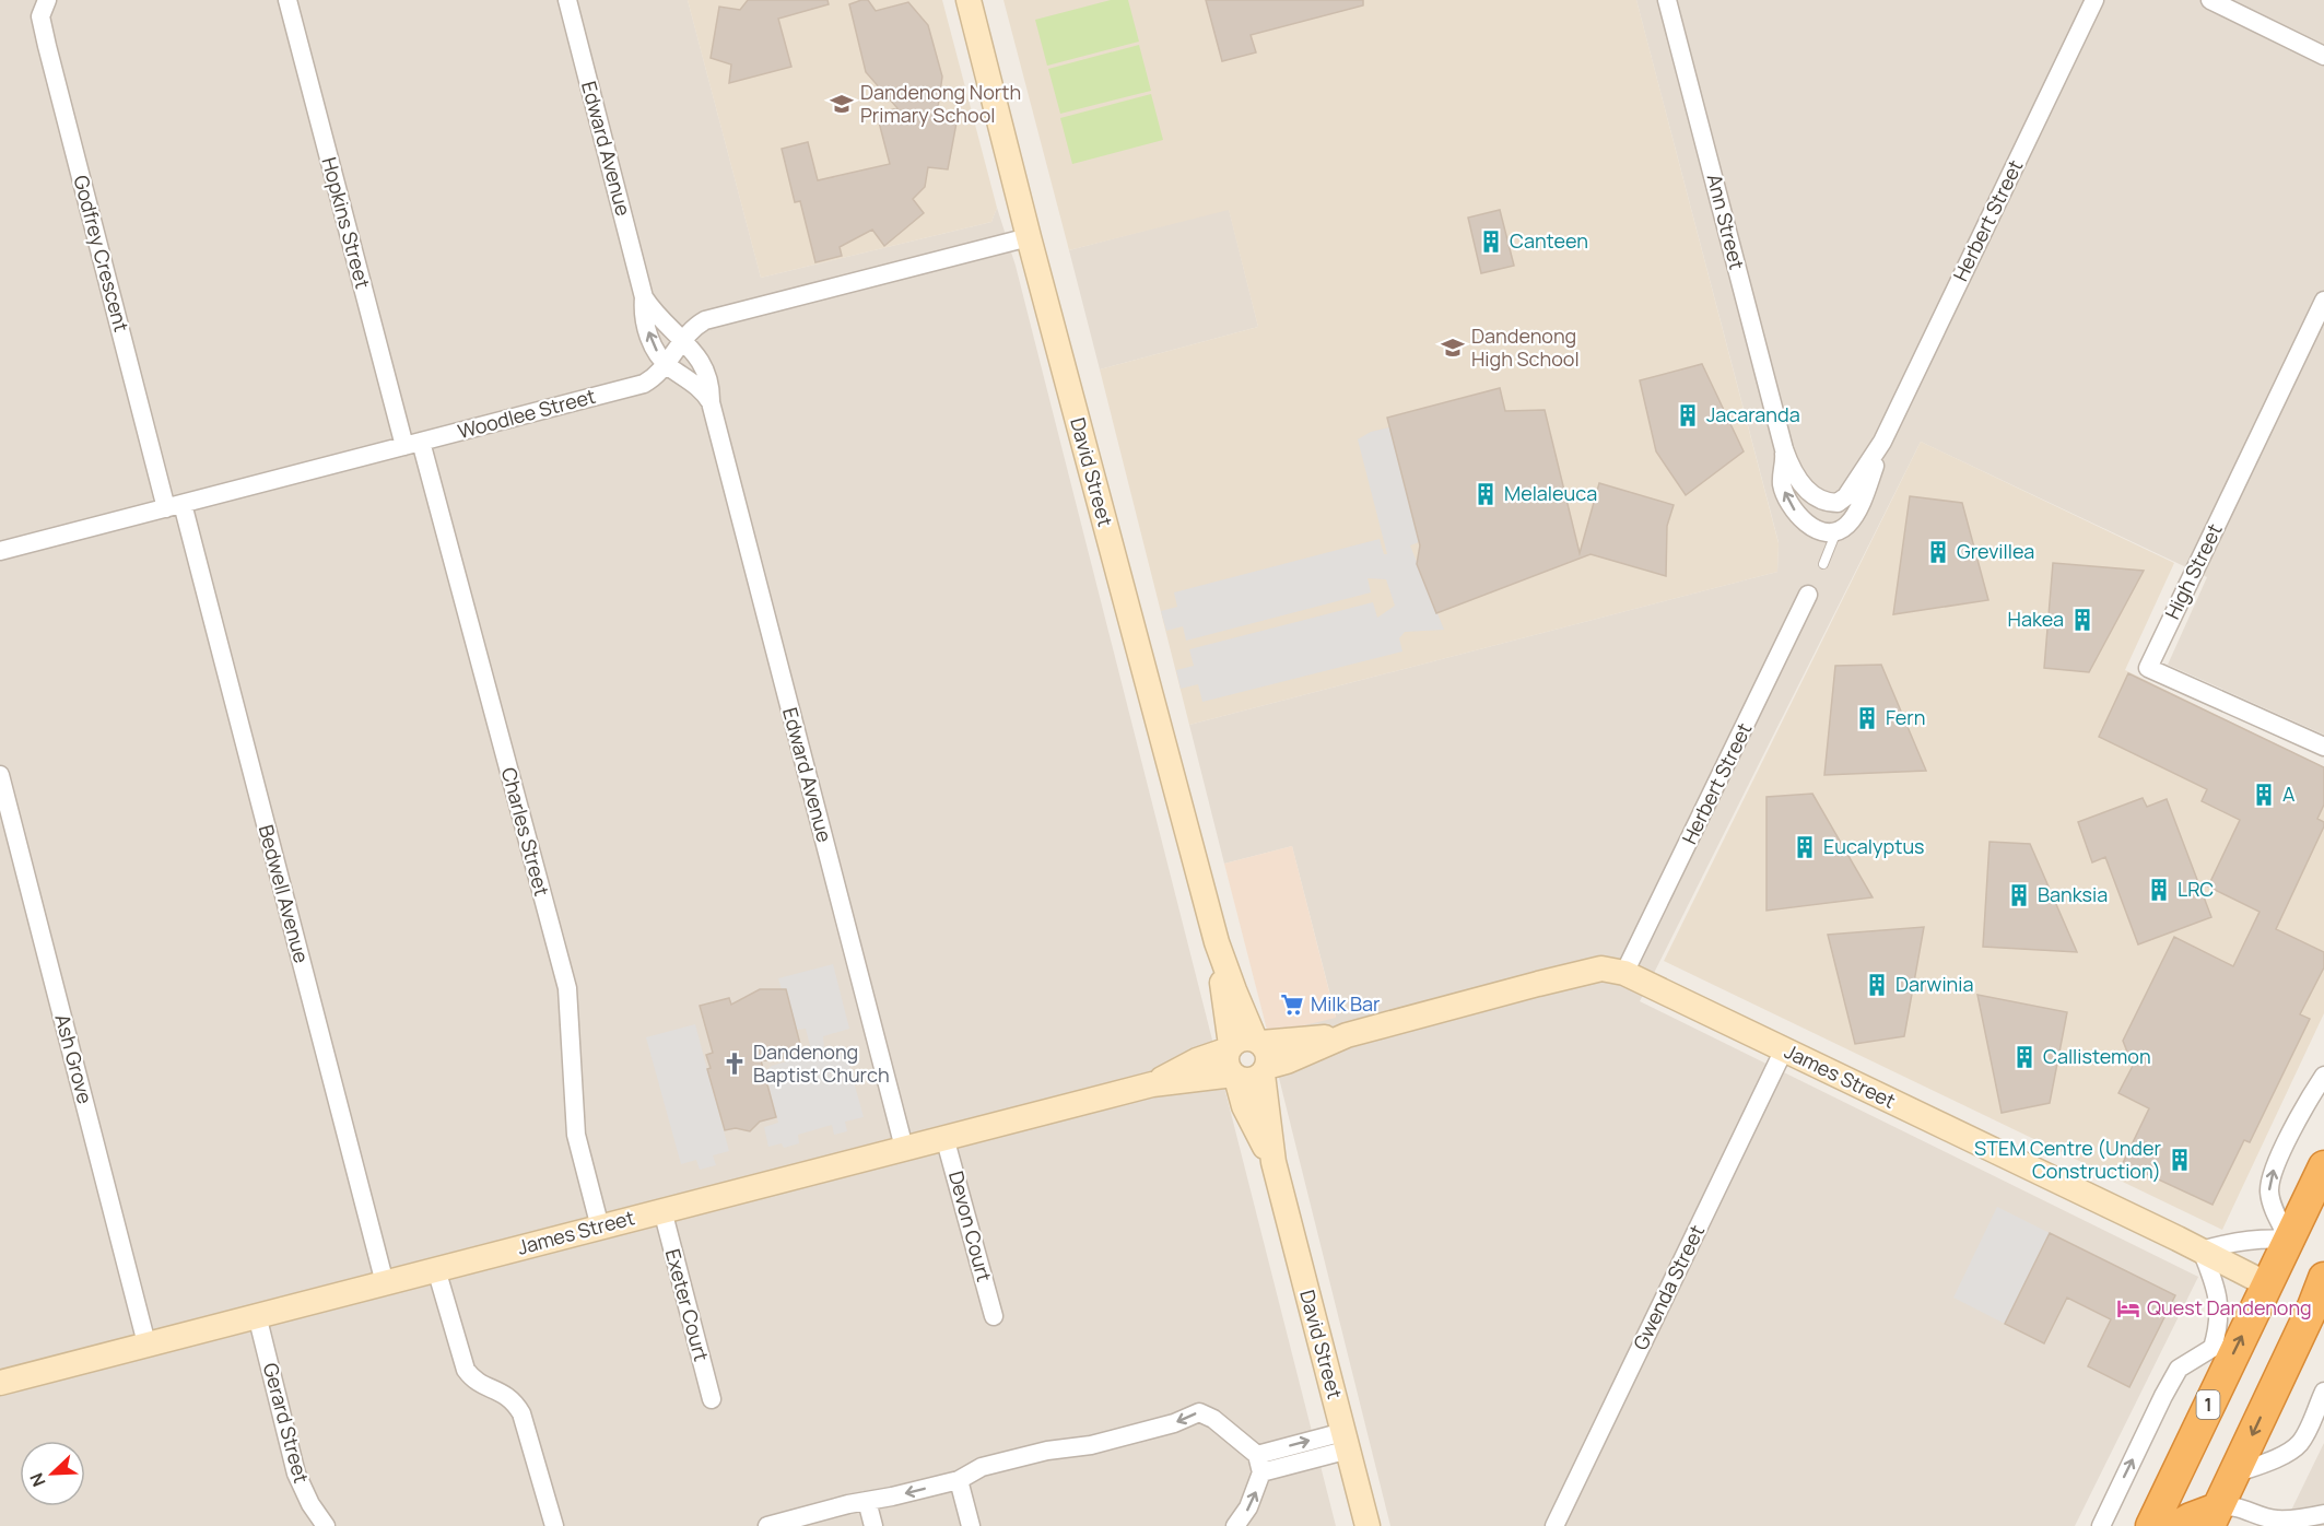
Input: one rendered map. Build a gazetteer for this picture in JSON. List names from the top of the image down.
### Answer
{
  "streets": {
    "highway": ["James Street", "1"],
    "street": [
      "Edward Avenue",
      "Herbert Street",
      "Ann Street",
      "Hopkins Street",
      "Godfrey Crescent",
      "Woodlee Street",
      "David Street",
      "High Street",
      "Charles Street",
      "Bedwell Avenue",
      "Ash Grove",
      "Devon Court",
      "Gwenda Street",
      "Exeter Court",
      "Gerard Street"
    ]
  },
  "crossings": [
    ["Edward Avenue", "Woodlee Street"],
    ["Edward Avenue", "James Street"],
    ["Herbert Street", "Ann Street"],
    ["Herbert Street", "James Street"],
    ["Hopkins Street", "Woodlee Street"],
    ["Hopkins Street", "Charles Street"],
    ["Godfrey Crescent", "Woodlee Street"],
    ["Godfrey Crescent", "Bedwell Avenue"],
    ["Woodlee Street", "David Street"],
    ["Woodlee Street", "Charles Street"],
    ["Woodlee Street", "Bedwell Avenue"],
    ["David Street", "James Street"],
    ["Charles Street", "James Street"],
    ["Bedwell Avenue", "James Street"],
    ["Ash Grove", "James Street"],
    ["James Street", "Devon Court"],
    ["James Street", "Gwenda Street"],
    ["James Street", "Exeter Court"],
    ["James Street", "1"],
    ["James Street", "Gerard Street"]
  ],
  "places": {
    "school or university": ["Dandenong North Primary School", "Dandenong High School"],
    "building": [
      "Canteen",
      "Jacaranda",
      "Melaleuca",
      "Grevillea",
      "Hakea",
      "Fern",
      "A",
      "Eucalyptus",
      "LRC",
      "Banksia",
      "Darwinia",
      "Callistemon",
      "STEM Centre (Under Construction)"
    ],
    "supermarket": ["Milk Bar"],
    "church": ["Dandenong Baptist Church"],
    "hotel": ["Quest Dandenong"]
  },
  "north": "bottom left"
}
